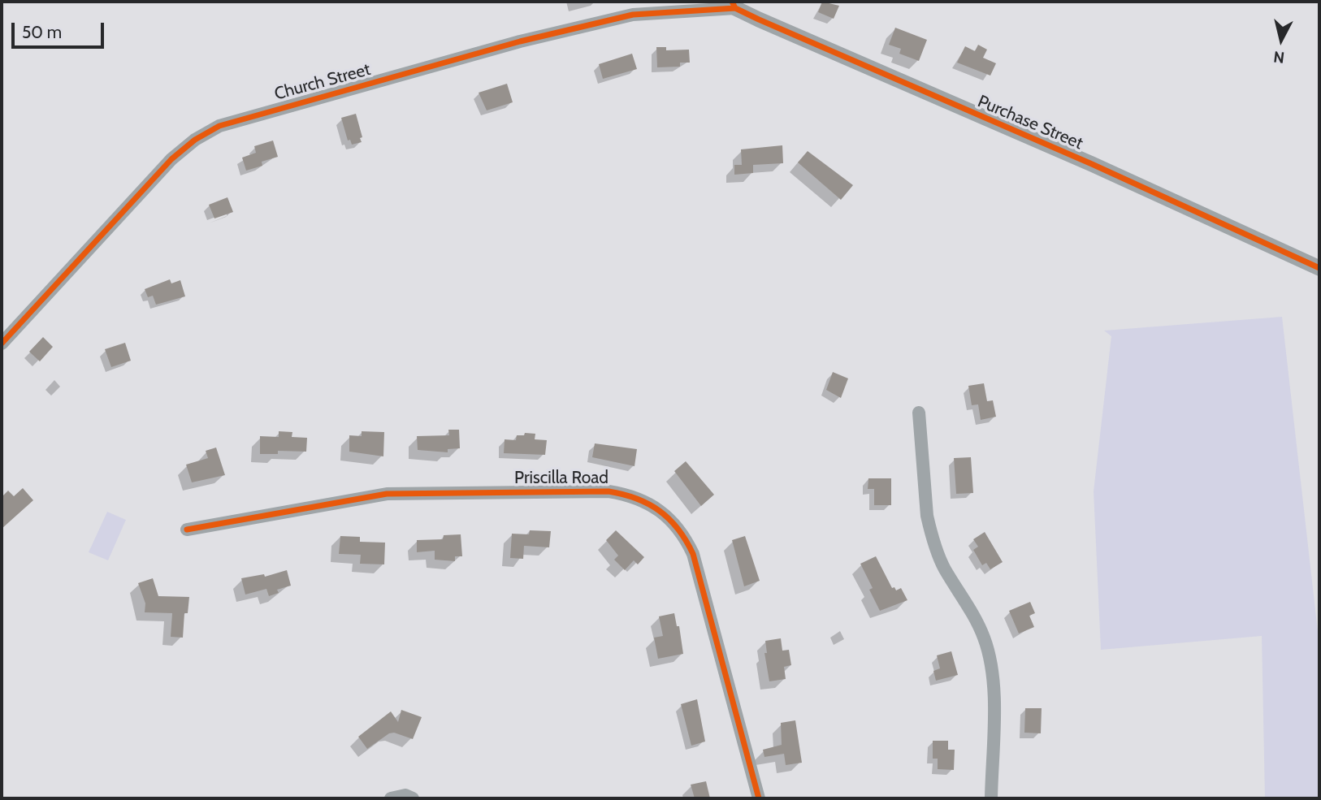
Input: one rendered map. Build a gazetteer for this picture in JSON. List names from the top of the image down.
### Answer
{
  "streets": {
    "street": ["Church Street", "Purchase Street", "Priscilla Road"]
  },
  "crossings": [
    ["Church Street", "Purchase Street"]
  ],
  "scale_bar": "50 m",
  "north": "bottom"
}
